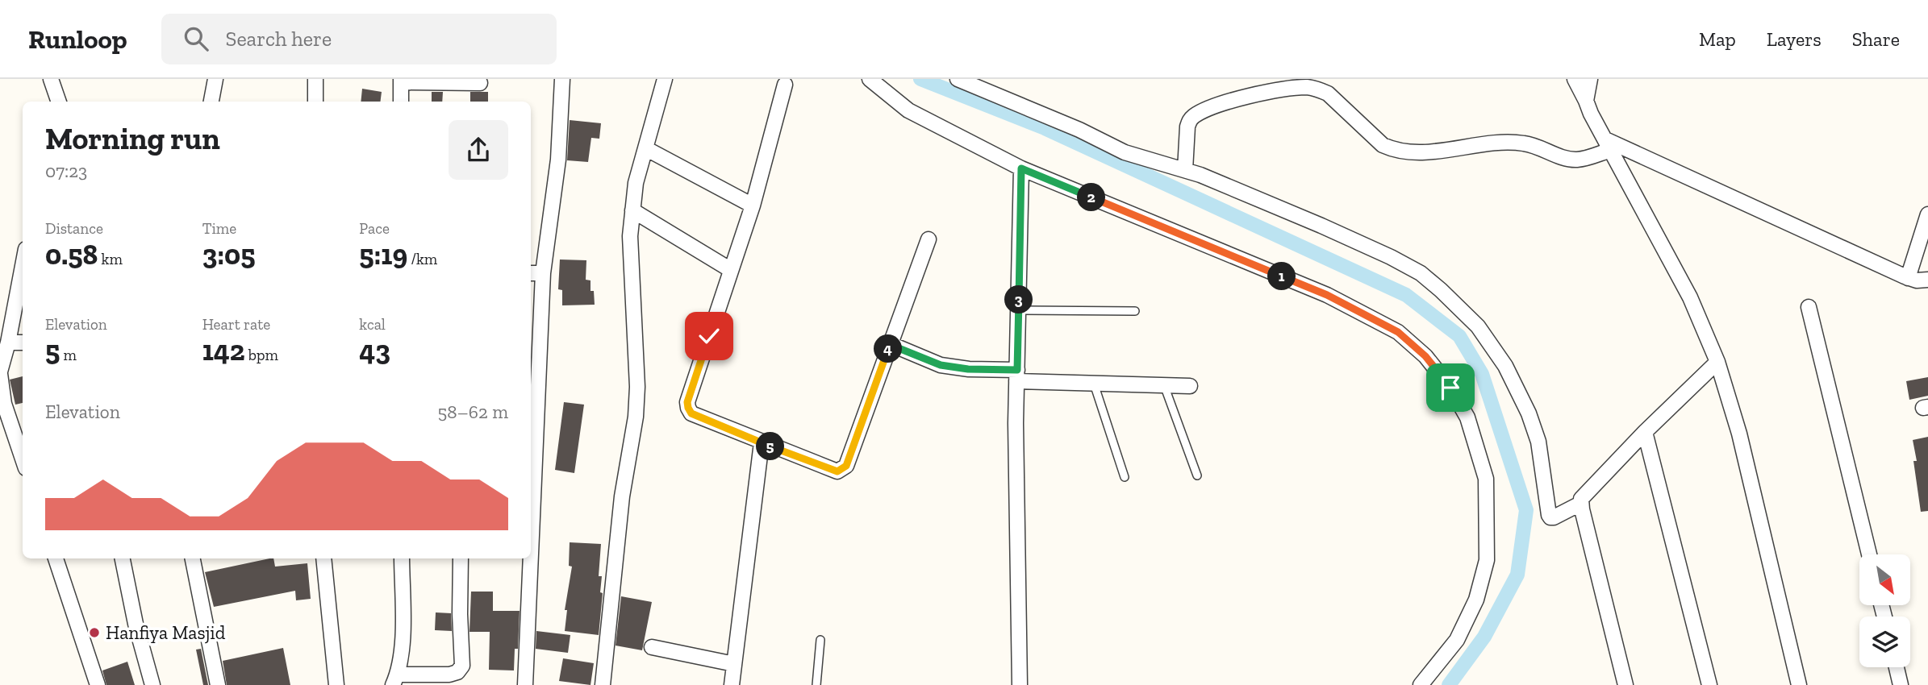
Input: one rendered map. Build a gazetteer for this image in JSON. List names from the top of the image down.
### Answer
{
  "places": ["Hanfiya Masjid"],
  "north": "bottom right",
  "page": {
    "header": "Runloop",
    "search": "Search here",
    "nav": ["Map", "Layers", "Share"],
    "heading": ["Morning run", "07:23"],
    "pins": [
      "2",
      "1",
      "3",
      "4",
      "5"
    ],
    "stats": [
      ["Distance", "0.58 km"],
      ["Time", "3:05"],
      ["Pace", "5:19 /km"],
      ["Elevation", "5 m"],
      ["Heart rate", "142 bpm"],
      ["kcal", "43"]
    ],
    "chart": ["Elevation", "58–62 m"]
  }
}
